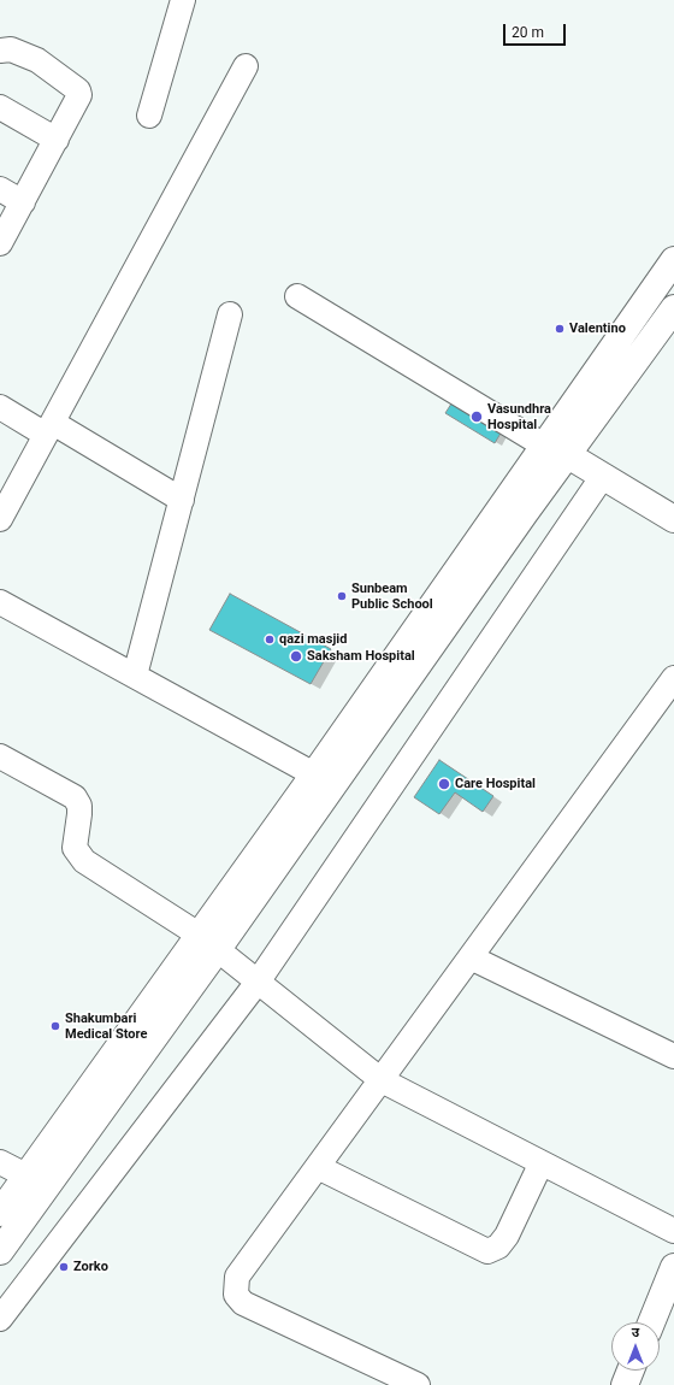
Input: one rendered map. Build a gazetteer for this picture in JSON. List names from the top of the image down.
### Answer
{
  "places": [
    "Valentino",
    "Vasundhra Hospital",
    "Sunbeam Public School",
    "qazi masjid",
    "Saksham Hospital",
    "Care Hospital",
    "Shakumbari Medical Store",
    "Zorko"
  ],
  "scale_bar": "20 m",
  "north": "top"
}
